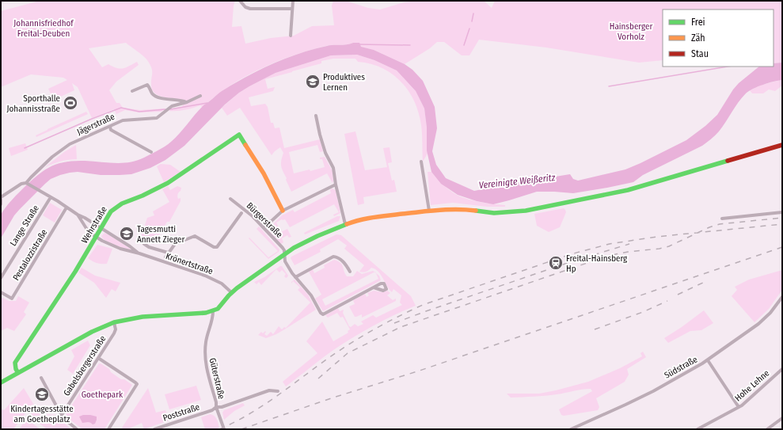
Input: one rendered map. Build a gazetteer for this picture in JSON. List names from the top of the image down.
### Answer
{
  "streets": {
    "main road": ["Wehrstraße"],
    "street": [
      "Jägerstraße",
      "Bürgerstraße",
      "Lange Straße",
      "Pestalozzistraße",
      "Krönertstraße",
      "Gabelsbergerstraße",
      "Südstraße",
      "Güterstraße",
      "Hohe Lehne",
      "Poststraße"
    ]
  },
  "crossings": [
    ["Jägerstraße", "Krönertstraße"],
    ["Wehrstraße", "Krönertstraße"],
    ["Lange Straße", "Krönertstraße"],
    ["Pestalozzistraße", "Krönertstraße"],
    ["Güterstraße", "Poststraße"]
  ],
  "water": ["Vereinigte Weißeritz"],
  "parks": ["Johannisfriedhof Freital-Deuben", "Hainsberger Vorholz", "Goethepark"],
  "places": {
    "school or university": ["Produktives Lernen", "Tagesmutti Annett Zieger", "Kindertagesstätte am Goetheplatz"],
    "sports": ["Sporthalle Johannisstraße"],
    "station": ["Freital-Hainsberg Hp"]
  },
  "legend": ["Frei", "Zäh", "Stau"]
}
